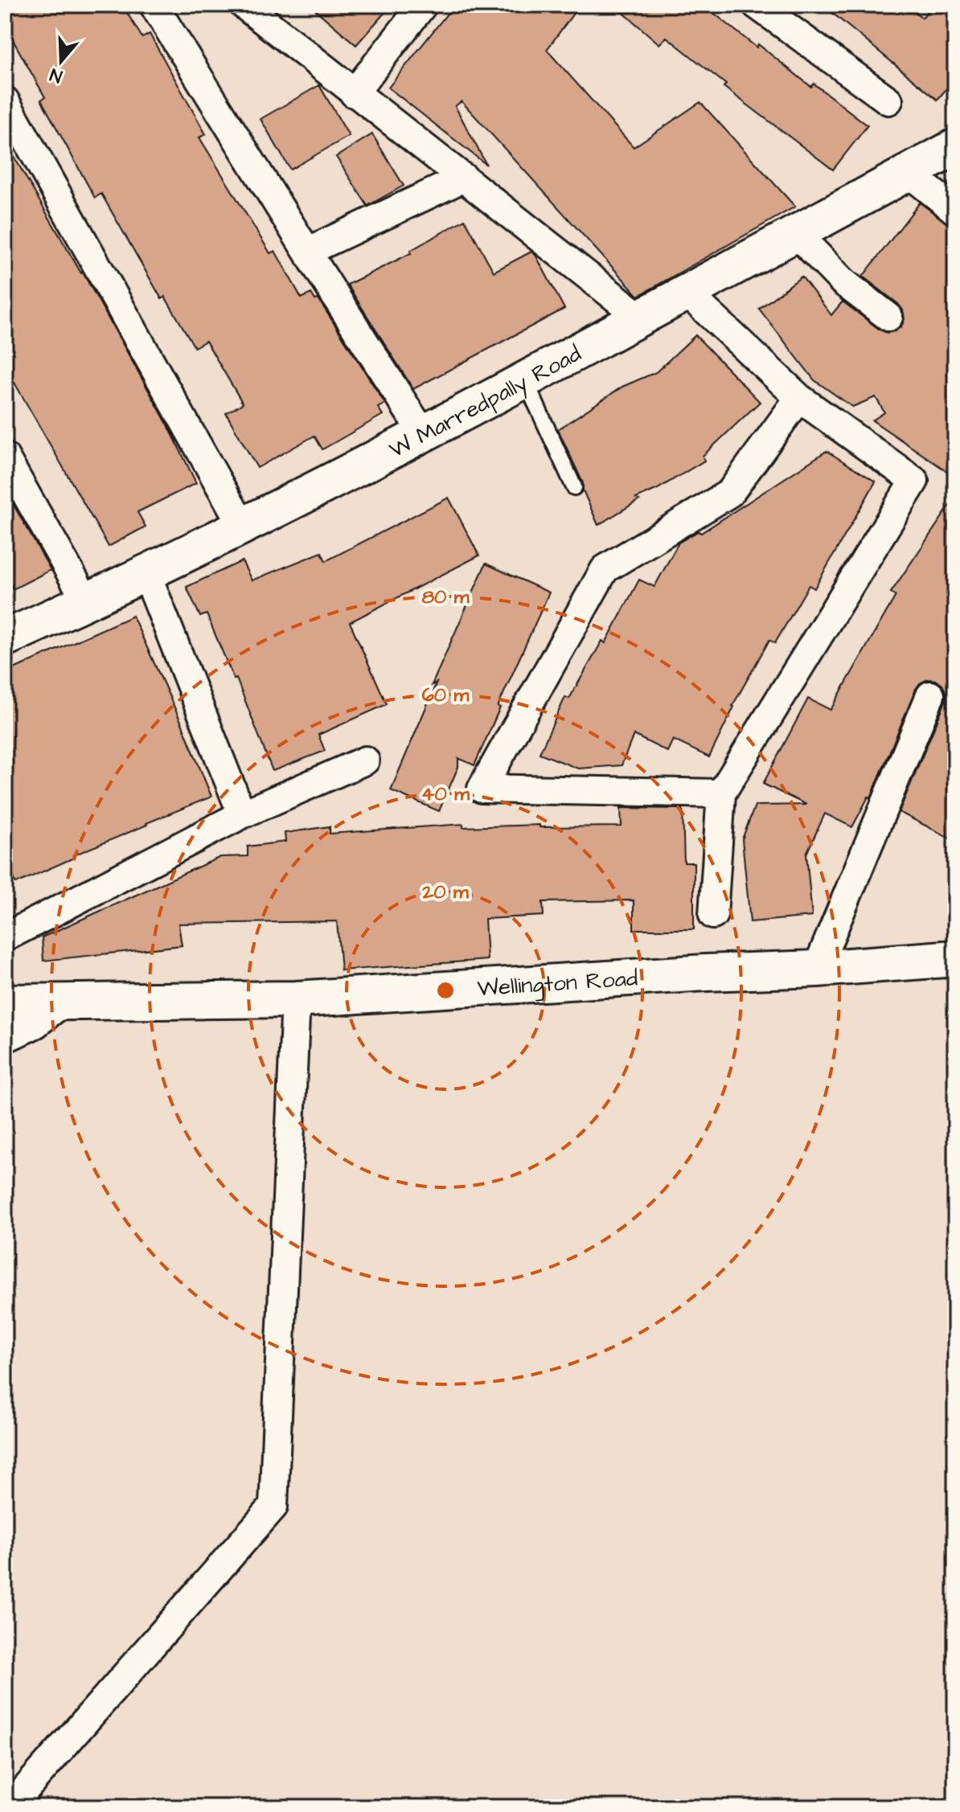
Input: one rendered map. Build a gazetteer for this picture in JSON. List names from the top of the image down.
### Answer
{
  "streets": {
    "main road": ["W Marredpally Road", "Wellington Road"]
  },
  "north": "bottom",
  "rings": [
    "80 m",
    "60 m",
    "40 m",
    "20 m"
  ]
}
